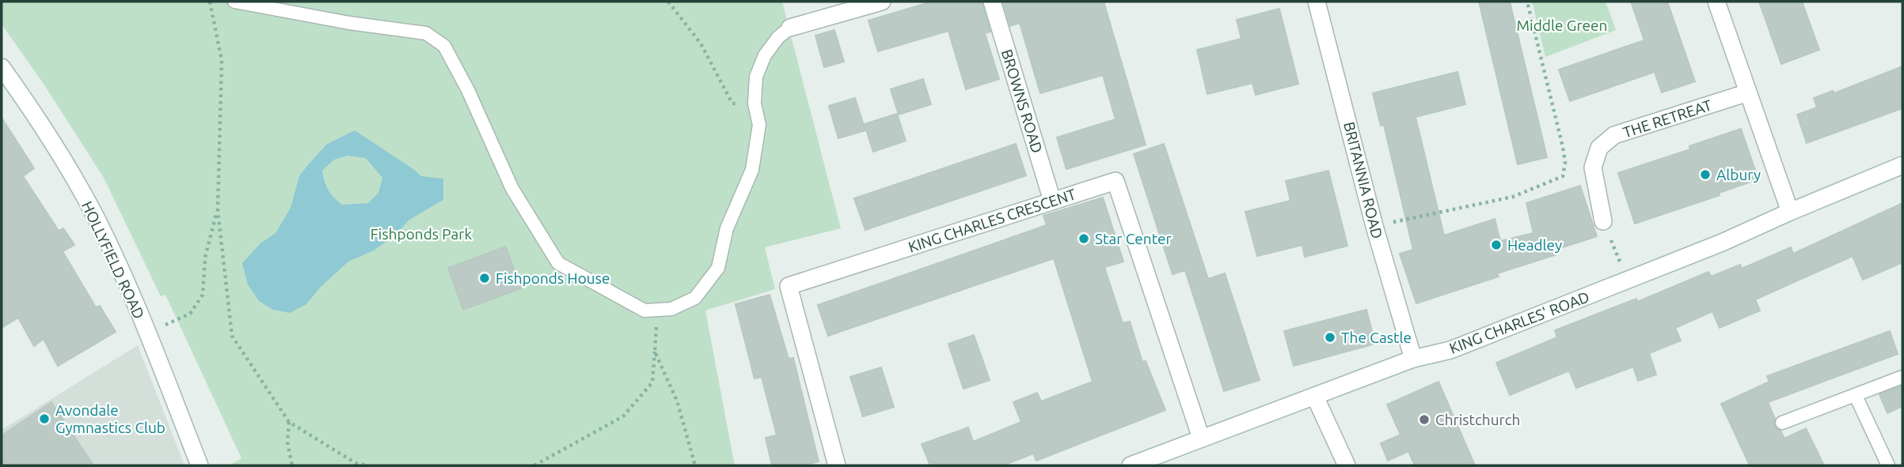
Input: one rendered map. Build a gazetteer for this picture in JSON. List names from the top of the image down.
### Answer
{
  "streets": {
    "street": [
      "BROWNS ROAD",
      "THE RETREAT",
      "BRITANNIA ROAD",
      "KING CHARLES CRESCENT",
      "HOLLYFIELD ROAD",
      "KING CHARLES' ROAD"
    ]
  },
  "crossings": [
    ["BROWNS ROAD", "KING CHARLES CRESCENT"],
    ["BRITANNIA ROAD", "KING CHARLES' ROAD"],
    ["KING CHARLES CRESCENT", "KING CHARLES' ROAD"]
  ],
  "parks": ["Middle Green", "Fishponds Park"],
  "places": [
    "Albury",
    "Star Center",
    "Headley",
    "Fishponds House",
    "The Castle",
    "Avondale Gymnastics Club",
    "Christchurch"
  ]
}
